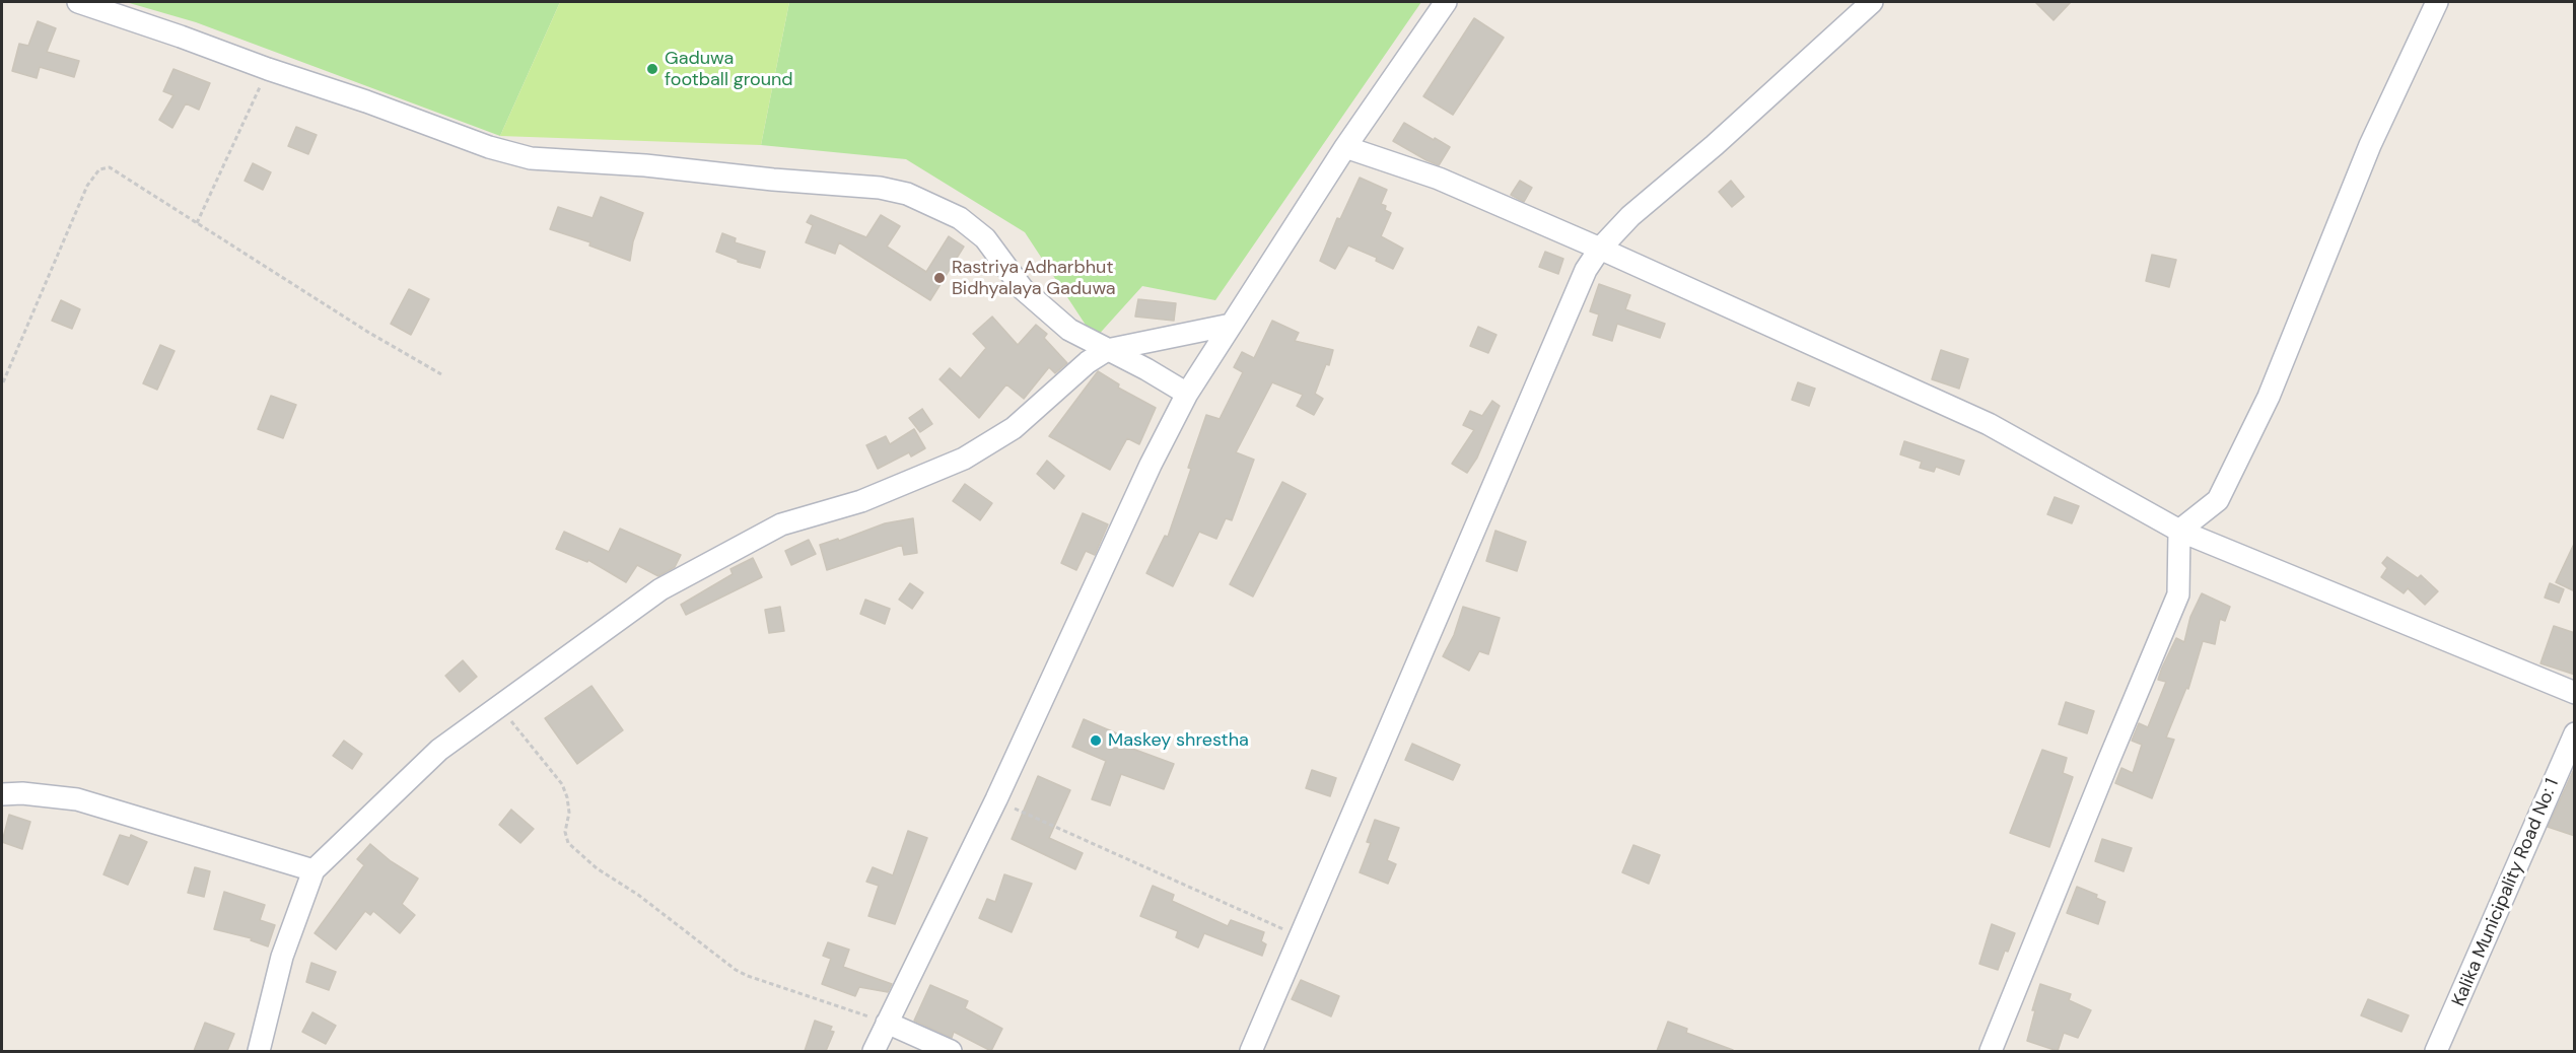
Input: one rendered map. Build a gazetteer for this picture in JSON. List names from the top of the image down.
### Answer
{
  "streets": {
    "street": ["Kalika Municipality Road No: 1"]
  },
  "places": ["Gaduwa football ground", "Rastriya Adharbhut Bidhyalaya Gaduwa", "Maskey shrestha"]
}
